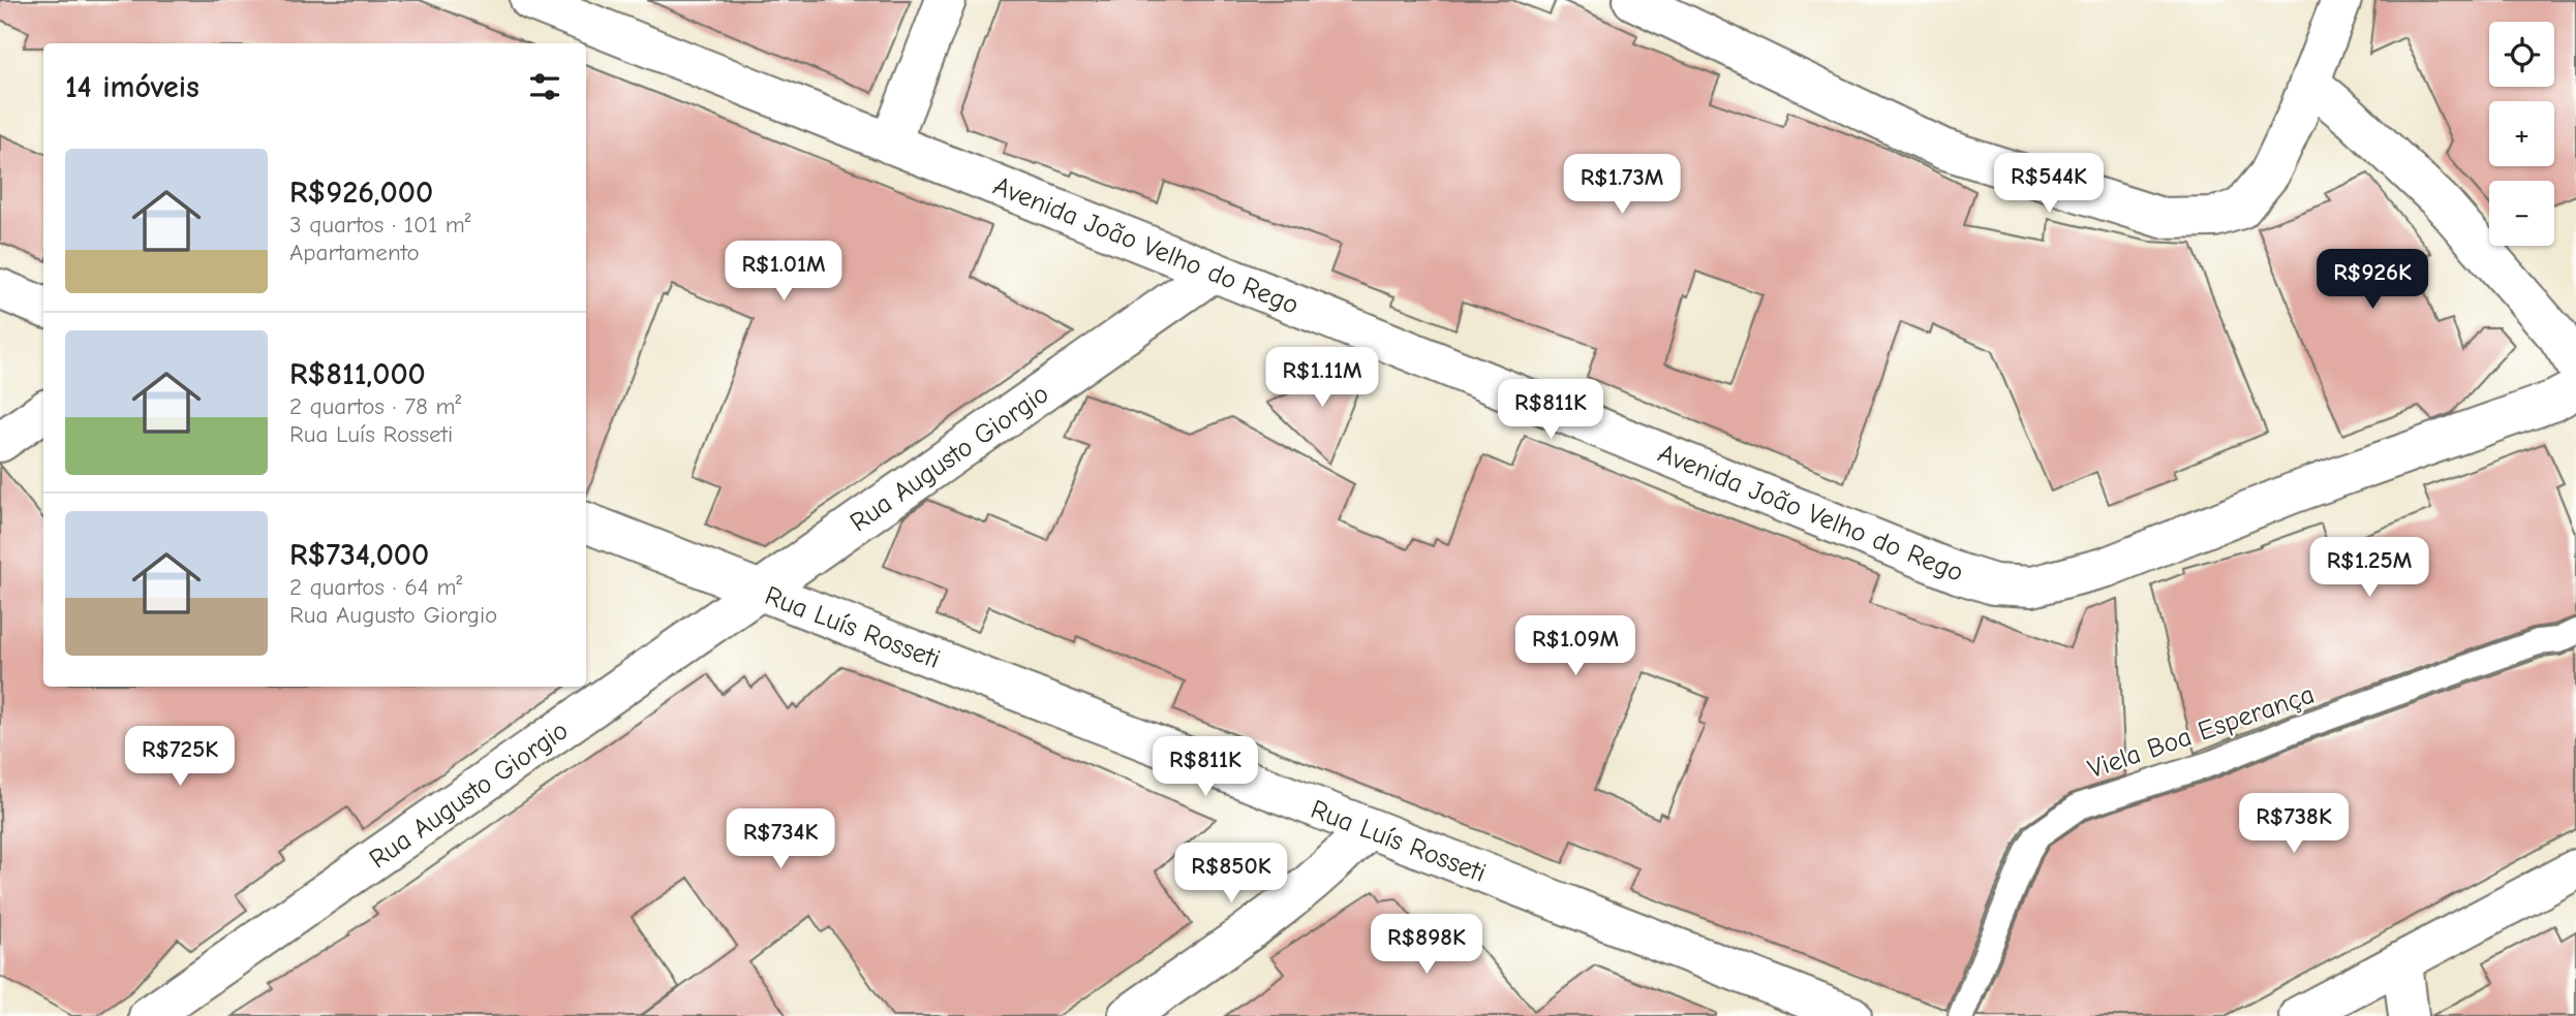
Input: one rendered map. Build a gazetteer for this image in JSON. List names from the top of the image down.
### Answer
{
  "streets": {
    "street": ["Avenida João Velho do Rego", "Rua Augusto Giorgio", "Rua Luís Rosseti"],
    "lane": ["Viela Boa Esperança"]
  },
  "crossings": [
    ["Avenida João Velho do Rego", "Rua Augusto Giorgio"],
    ["Rua Augusto Giorgio", "Rua Luís Rosseti"]
  ],
  "page": {
    "map_buttons": ["+", "−"],
    "heading": "14 imóveis",
    "list": [
      {
        "name": "R$926,000",
        "note": "3 quartos · 101 m² · Apartamento"
      },
      {
        "name": "R$811,000",
        "note": "2 quartos · 78 m² · Rua Luís Rosseti"
      },
      {
        "name": "R$734,000",
        "note": "2 quartos · 64 m² · Rua Augusto Giorgio"
      }
    ],
    "price": [
      "R$544K",
      "R$1.73M",
      "R$1.01M",
      "R$926K",
      "R$1.11M",
      "R$811K",
      "R$1.25M",
      "R$1.09M",
      "R$725K",
      "R$811K",
      "R$738K",
      "R$734K",
      "R$850K",
      "R$898K"
    ]
  }
}
